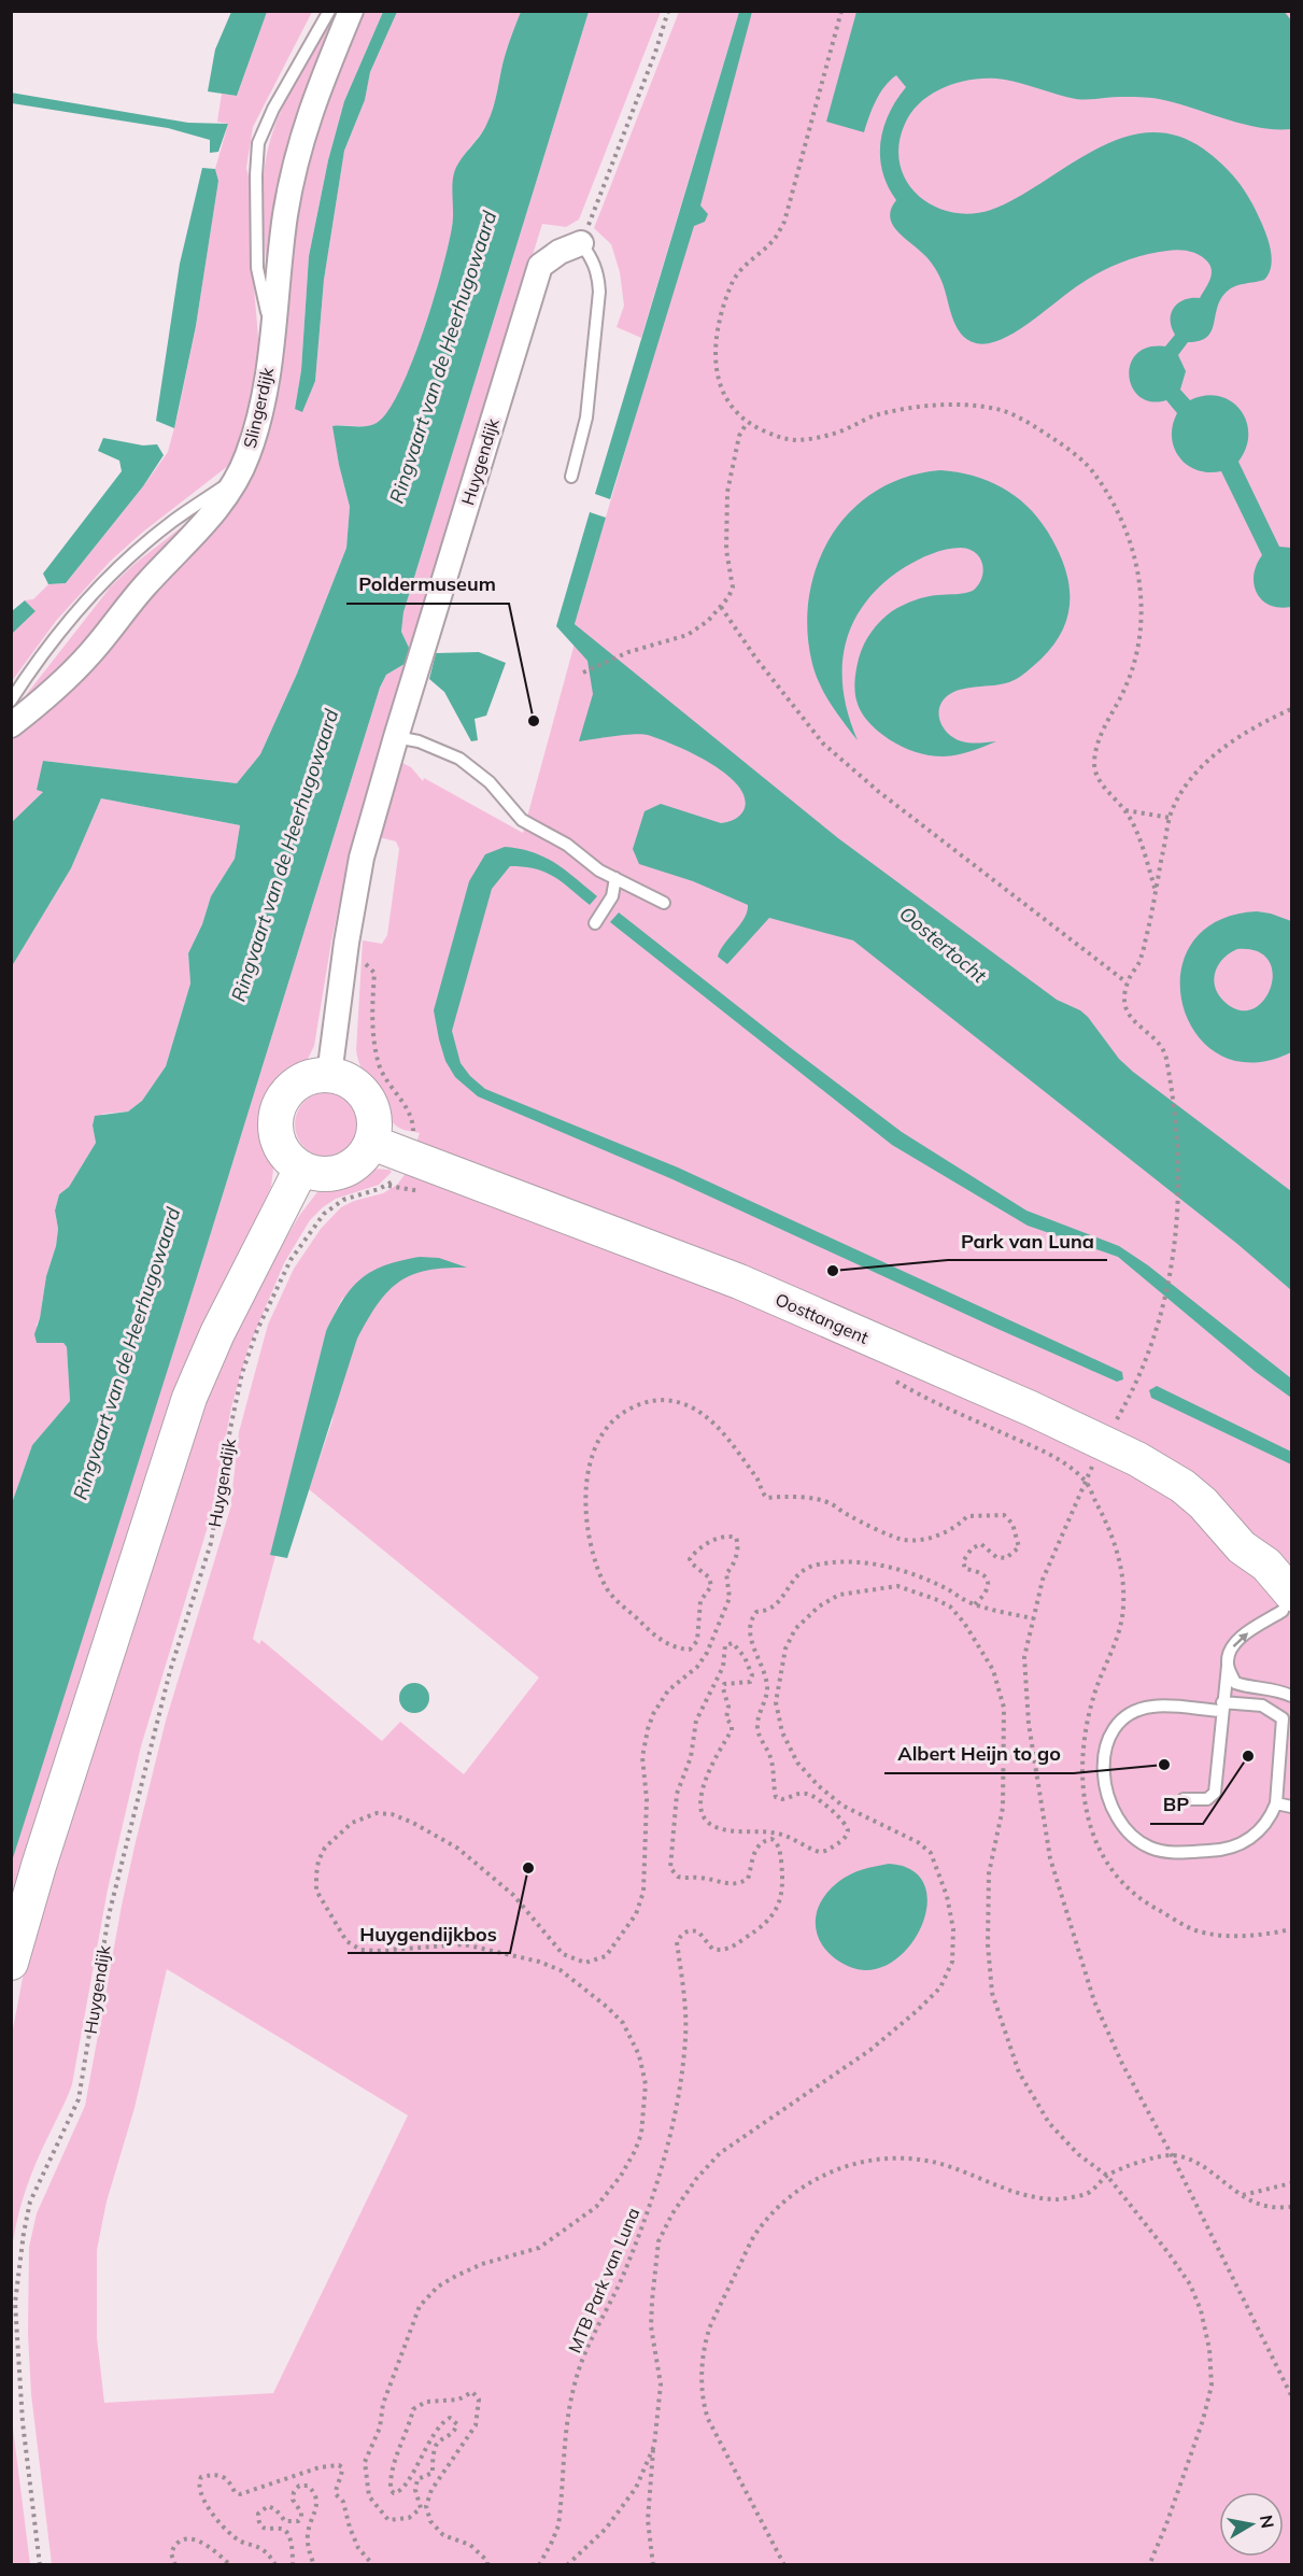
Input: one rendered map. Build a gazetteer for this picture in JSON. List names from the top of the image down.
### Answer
{
  "streets": {
    "main road": ["Oosttangent"],
    "street": ["Slingerdijk", "Huygendijk"],
    "path": ["MTB Park van Luna"]
  },
  "crossings": [
    ["Huygendijk", "Oosttangent"]
  ],
  "water": ["Ringvaart van de Heerhugowaard", "Oostertocht"],
  "places": [
    "Poldermuseum",
    "Park van Luna",
    "BP",
    "Albert Heijn to go",
    "Huygendijkbos"
  ],
  "north": "right"
}
